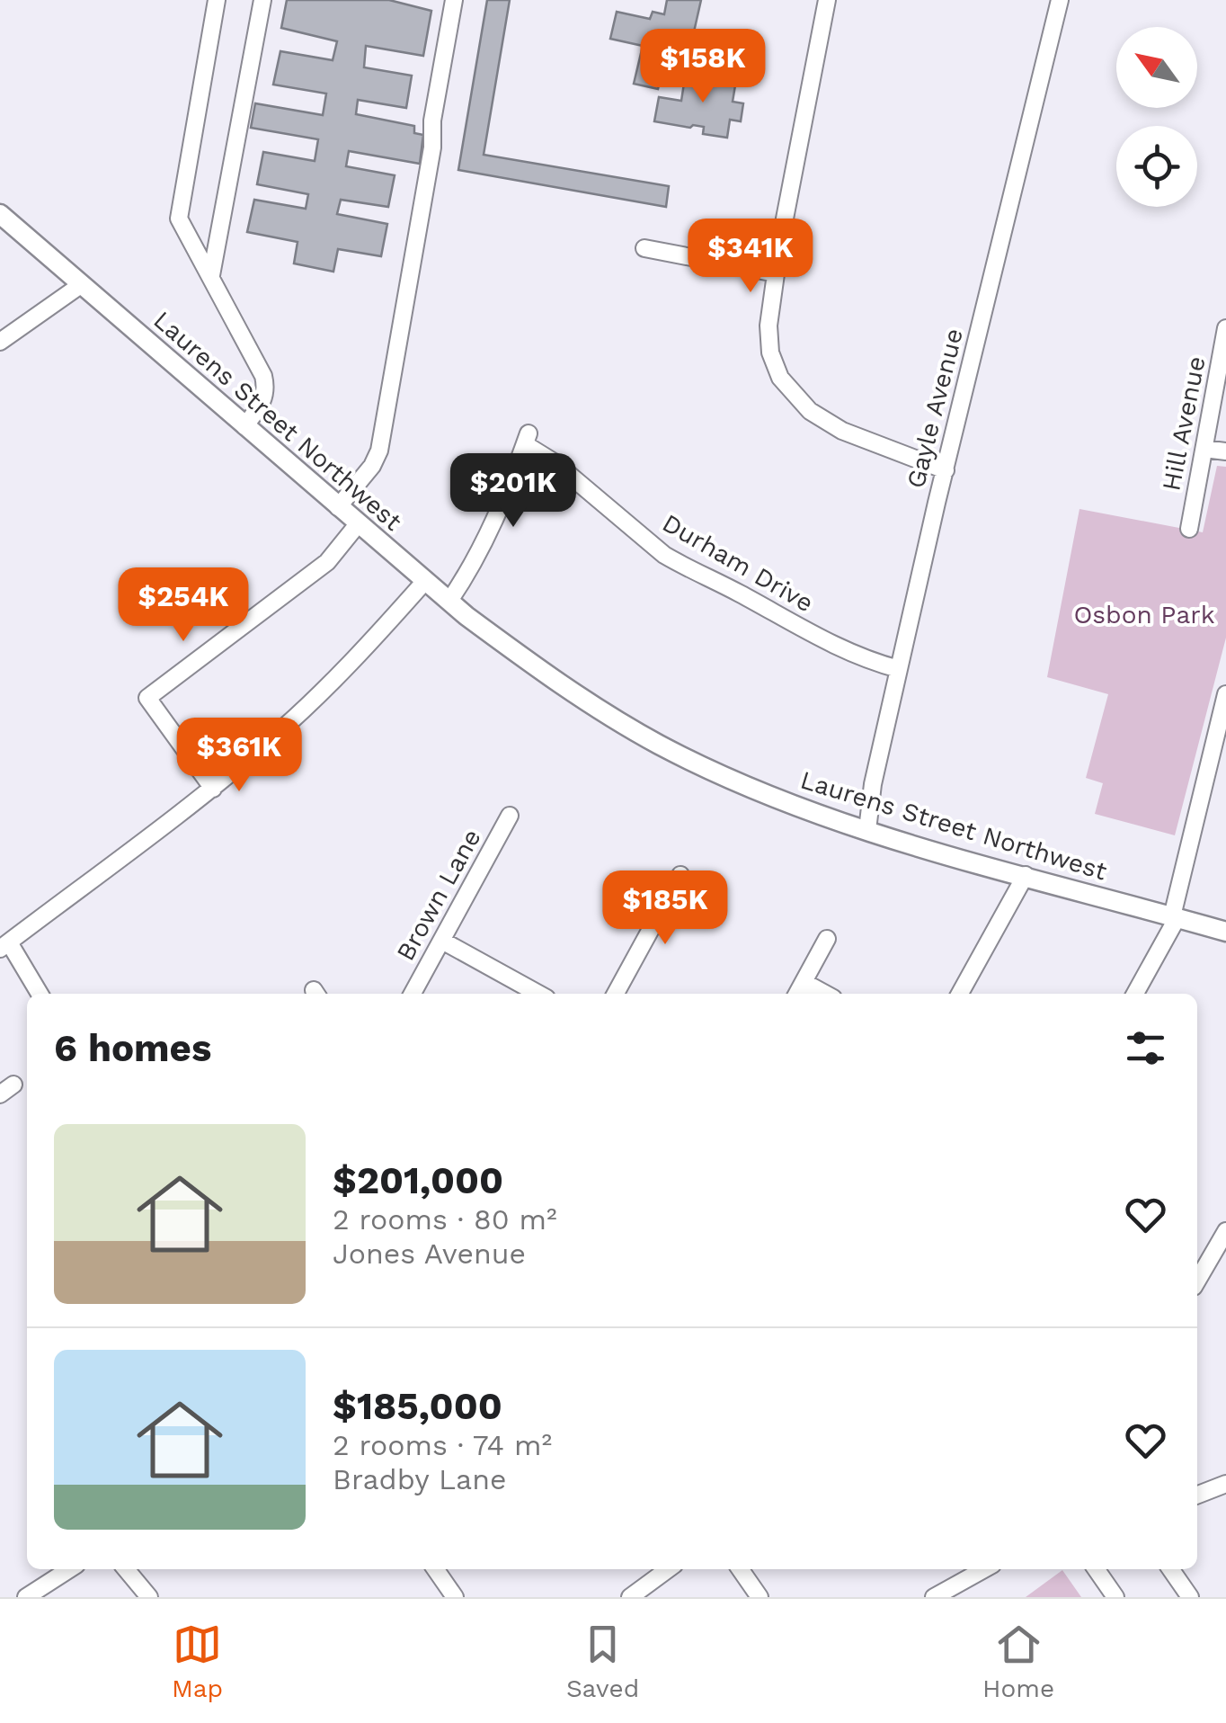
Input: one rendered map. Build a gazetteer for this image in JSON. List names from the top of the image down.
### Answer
{
  "streets": {
    "main road": ["Laurens Street Northwest"],
    "street": [
      "Gayle Avenue",
      "Hill Avenue",
      "Durham Drive",
      "Brown Lane"
    ]
  },
  "crossings": [
    ["Gayle Avenue", "Laurens Street Northwest"],
    ["Gayle Avenue", "Durham Drive"],
    ["Laurens Street Northwest", "Durham Drive"]
  ],
  "parks": ["Osbon Park"],
  "north": "top left",
  "page": {
    "price": [
      "$158K",
      "$341K",
      "$201K",
      "$254K",
      "$361K",
      "$185K"
    ],
    "heading": "6 homes",
    "list": [
      {
        "name": "$201,000",
        "note": "2 rooms · 80 m² · Jones Avenue"
      },
      {
        "name": "$185,000",
        "note": "2 rooms · 74 m² · Bradby Lane"
      }
    ],
    "tabs": ["Map", "Saved", "Home"]
  }
}
